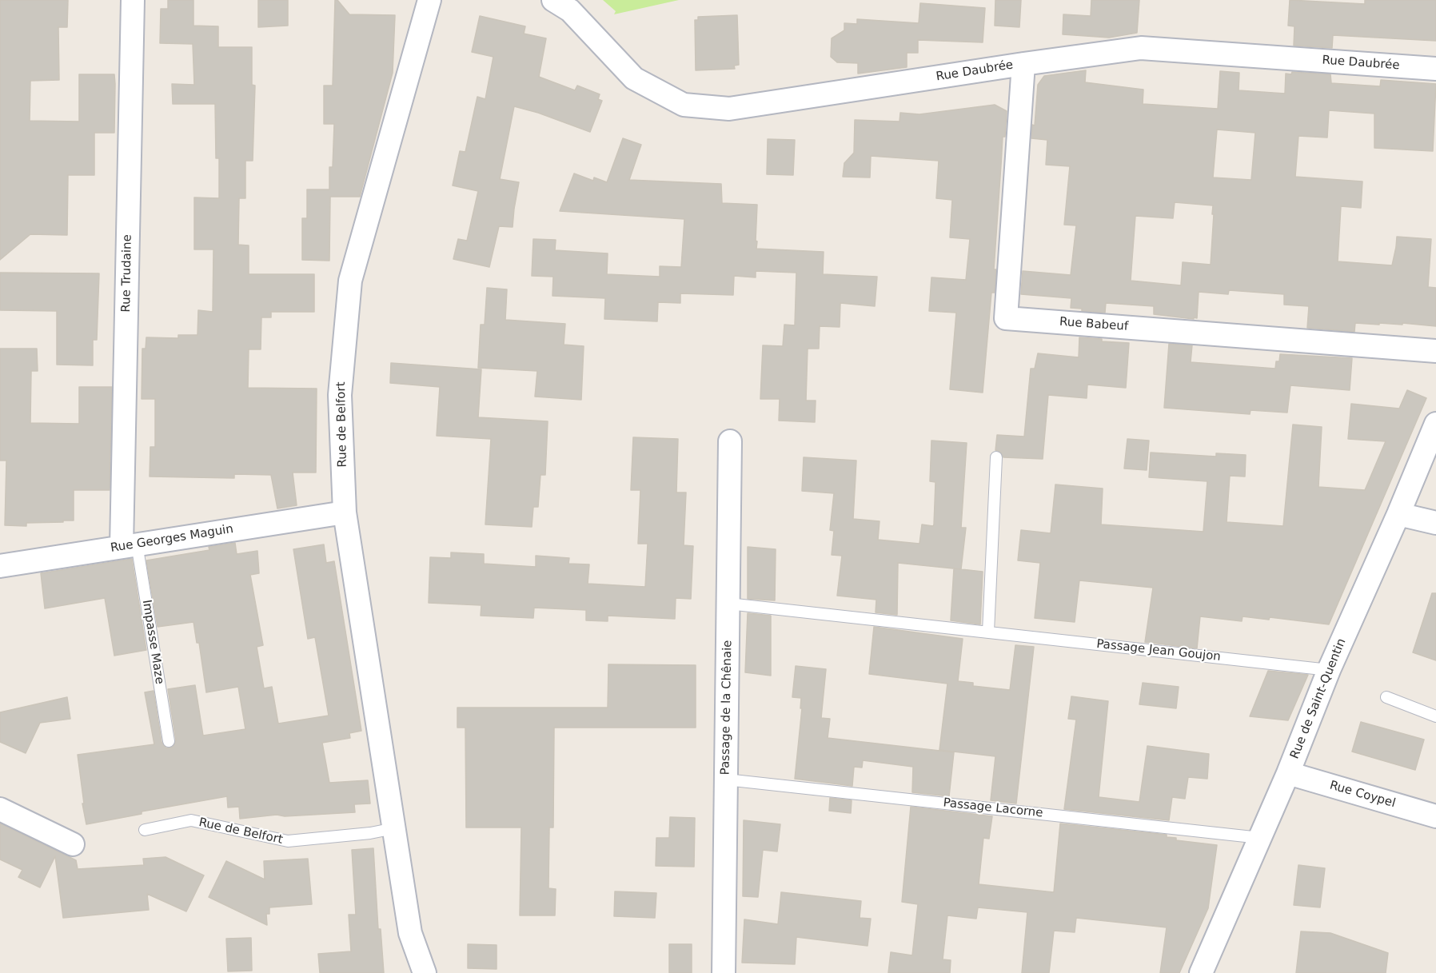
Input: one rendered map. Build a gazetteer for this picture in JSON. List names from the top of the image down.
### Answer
{
  "streets": {
    "street": [
      "Rue Daubrée",
      "Rue Trudaine",
      "Rue Babeuf",
      "Rue de Belfort",
      "Rue Georges Maguin",
      "Rue de Saint-Quentin",
      "Passage de la Chênaie",
      "Rue Coypel"
    ],
    "lane": ["Impasse Maze", "Passage Jean Goujon", "Passage Lacorne"]
  },
  "crossings": [
    ["Rue Daubrée", "Rue Babeuf"],
    ["Rue Trudaine", "Rue Georges Maguin"],
    ["Rue Trudaine", "Impasse Maze"],
    ["Rue de Belfort", "Rue Georges Maguin"],
    ["Rue Georges Maguin", "Impasse Maze"],
    ["Passage Jean Goujon", "Rue de Saint-Quentin"],
    ["Passage Jean Goujon", "Passage de la Chênaie"],
    ["Rue de Saint-Quentin", "Rue Coypel"],
    ["Rue de Saint-Quentin", "Passage Lacorne"],
    ["Passage de la Chênaie", "Passage Lacorne"]
  ]
}
